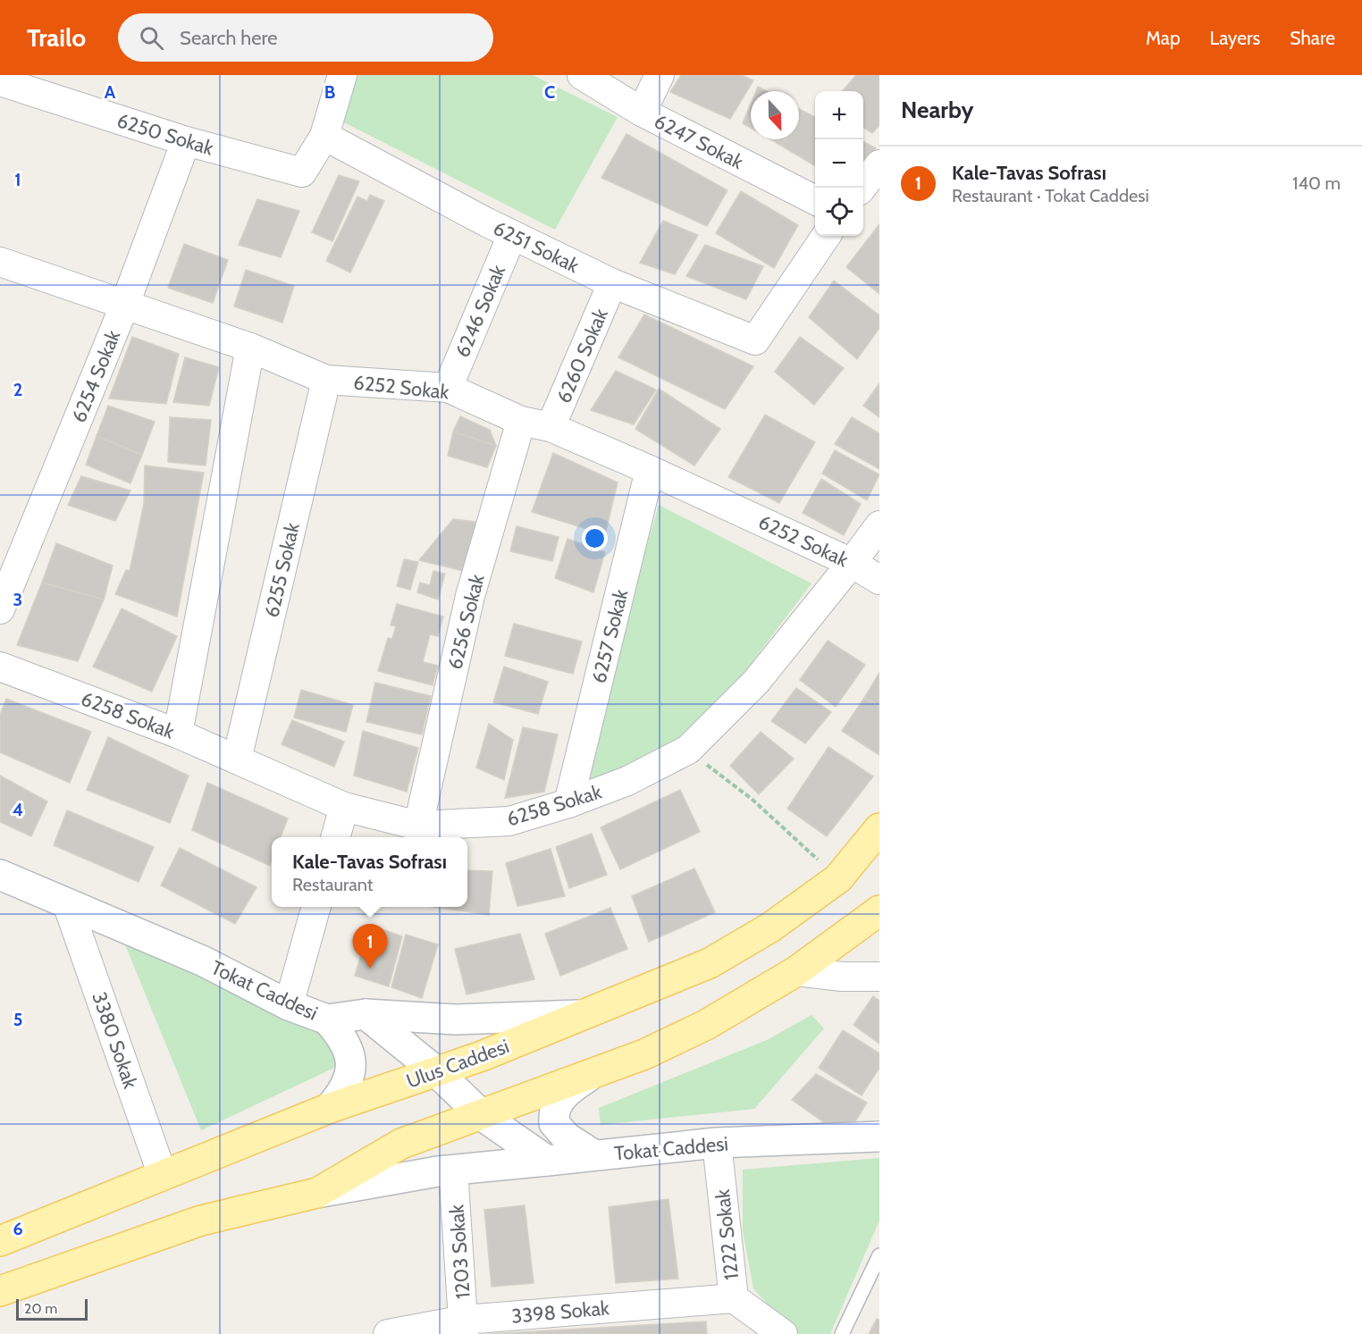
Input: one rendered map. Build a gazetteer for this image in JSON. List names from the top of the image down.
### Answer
{
  "streets": {
    "main road": ["Tokat Caddesi", "Ulus Caddesi"],
    "street": [
      "6250 Sokak",
      "6247 Sokak",
      "6251 Sokak",
      "6246 Sokak",
      "6260 Sokak",
      "6254 Sokak",
      "6252 Sokak",
      "6255 Sokak",
      "6256 Sokak",
      "6257 Sokak",
      "6258 Sokak",
      "3380 Sokak",
      "1222 Sokak",
      "1203 Sokak",
      "3398 Sokak"
    ]
  },
  "crossings": [
    ["6250 Sokak", "6251 Sokak"],
    ["6250 Sokak", "6254 Sokak"],
    ["6251 Sokak", "6246 Sokak"],
    ["6251 Sokak", "6260 Sokak"],
    ["6246 Sokak", "6252 Sokak"],
    ["6260 Sokak", "6252 Sokak"],
    ["6254 Sokak", "6252 Sokak"],
    ["6252 Sokak", "6255 Sokak"],
    ["6252 Sokak", "6256 Sokak"],
    ["6252 Sokak", "6257 Sokak"],
    ["6252 Sokak", "6258 Sokak"],
    ["6255 Sokak", "6258 Sokak"],
    ["6256 Sokak", "6258 Sokak"],
    ["6257 Sokak", "6258 Sokak"],
    ["Tokat Caddesi", "3380 Sokak"],
    ["Tokat Caddesi", "Ulus Caddesi"],
    ["Tokat Caddesi", "1222 Sokak"],
    ["Tokat Caddesi", "1203 Sokak"],
    ["3380 Sokak", "Ulus Caddesi"],
    ["1222 Sokak", "3398 Sokak"],
    ["1203 Sokak", "3398 Sokak"]
  ],
  "scale_bar": "20 m",
  "north": "bottom",
  "page": {
    "header": "Trailo",
    "search": "Search here",
    "nav": ["Map", "Layers", "Share"],
    "heading": "Nearby",
    "map_buttons": ["+", "−"],
    "list": [
      {
        "mark": "1",
        "name": "Kale-Tavas Sofrası",
        "note": "Restaurant · Tokat Caddesi",
        "value": "140 m"
      }
    ],
    "popup": ["Kale-Tavas Sofrası", "Restaurant"],
    "pins": "1",
    "scale": "20 m"
  },
  "grid": {
    "columns": ["A", "B", "C"],
    "rows": [
      "1",
      "2",
      "3",
      "4",
      "5",
      "6"
    ]
  }
}
